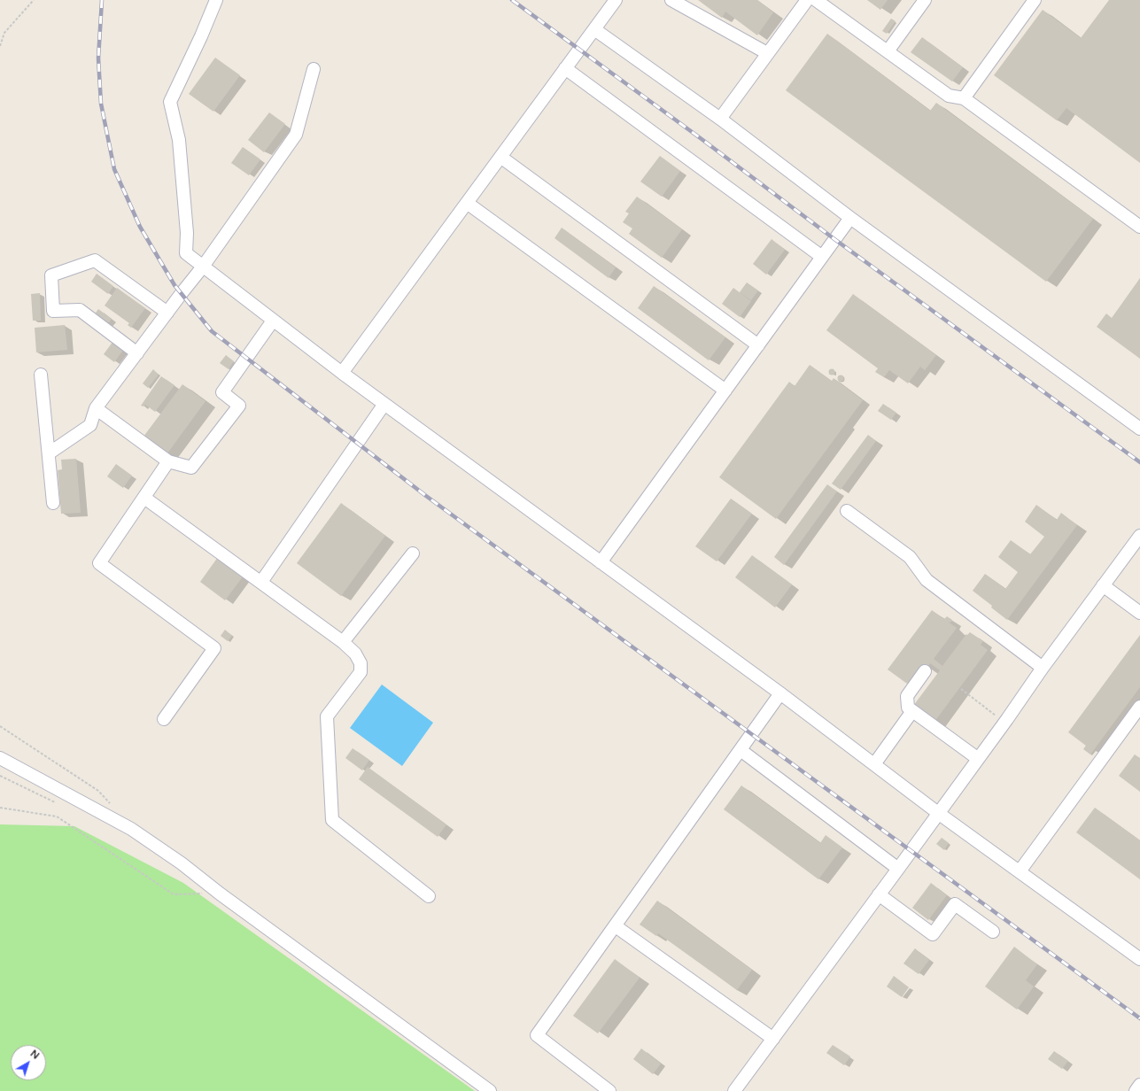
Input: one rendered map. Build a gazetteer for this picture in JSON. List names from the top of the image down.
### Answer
{
  "north": "top right"
}
